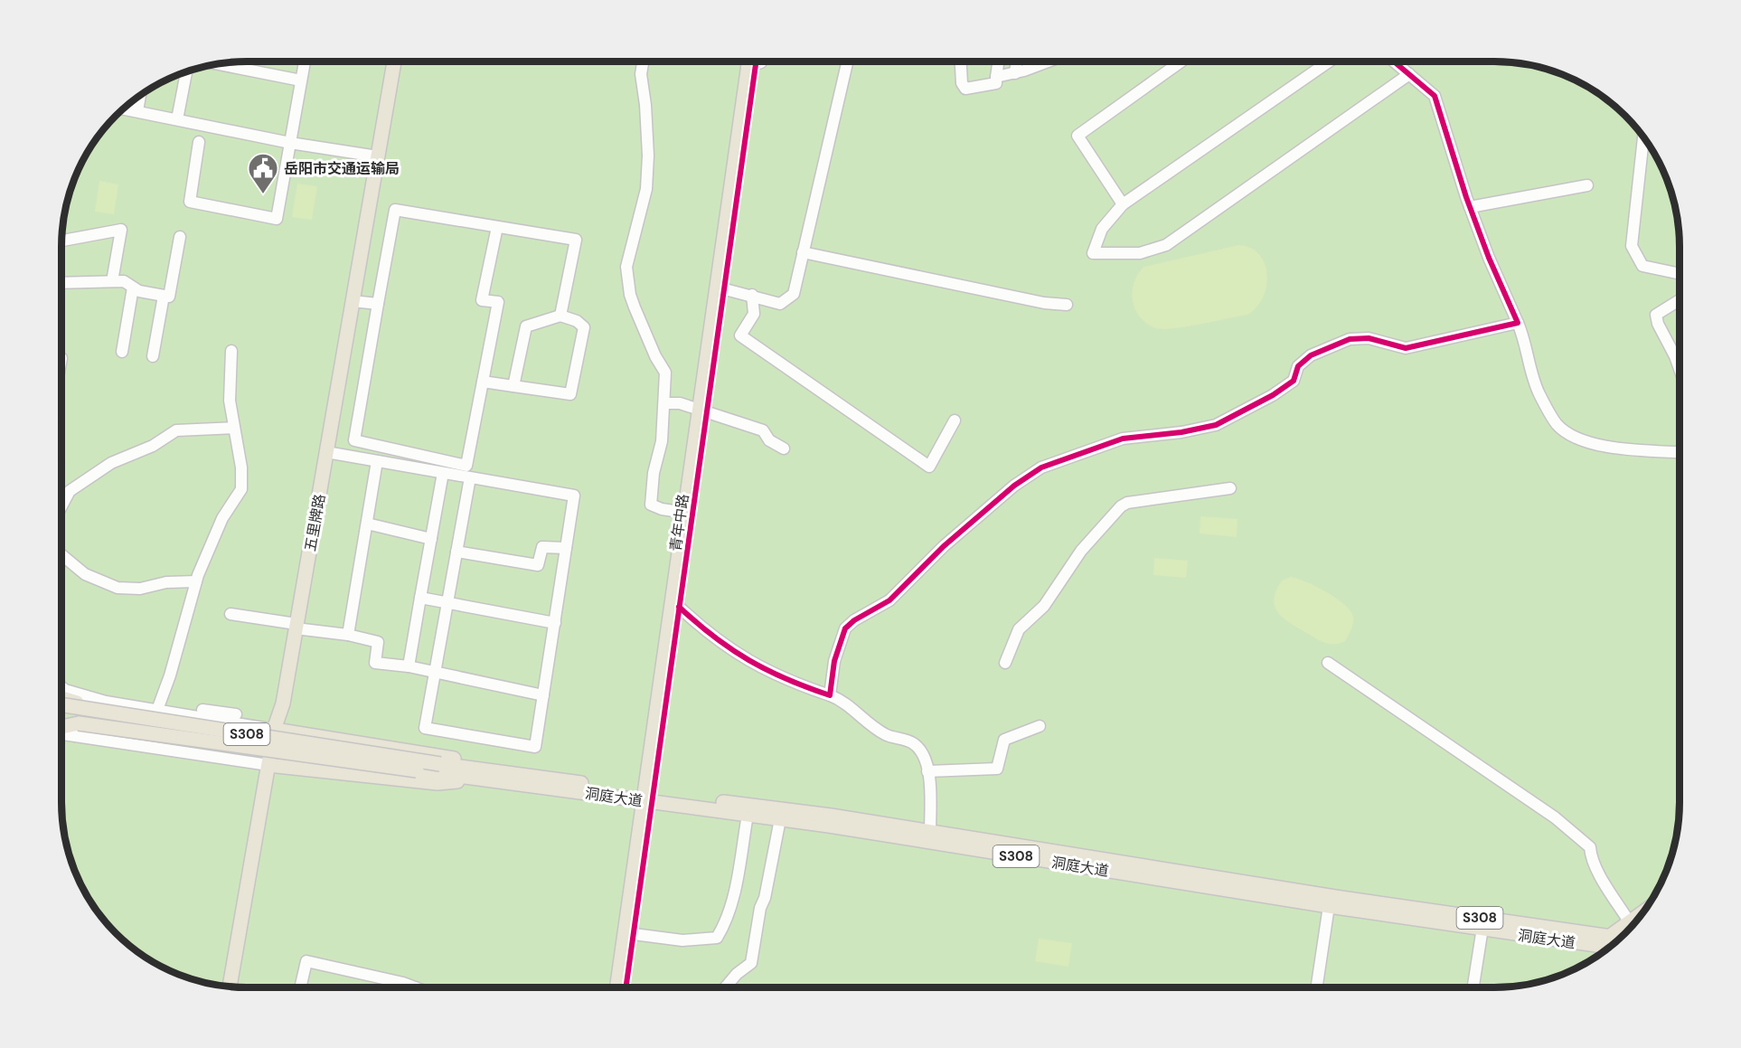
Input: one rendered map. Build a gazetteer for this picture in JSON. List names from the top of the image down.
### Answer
{
  "streets": {
    "main road": [
      "五里牌路",
      "青年中路",
      "S308",
      "洞庭大道"
    ]
  },
  "crossings": [
    ["青年中路", "洞庭大道"],
    ["S308", "洞庭大道"]
  ],
  "places": {
    "public building": ["岳阳市交通运输局"]
  }
}
